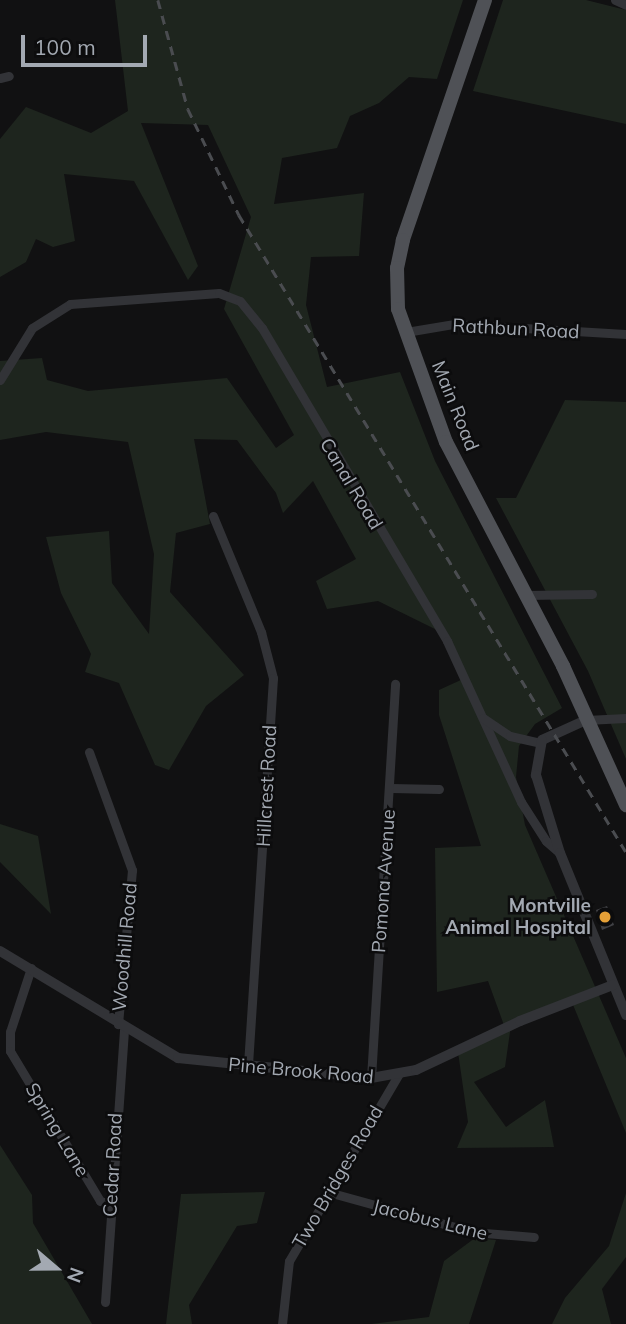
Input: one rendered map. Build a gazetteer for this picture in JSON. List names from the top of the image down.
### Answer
{
  "streets": {
    "main road": ["Main Road"],
    "street": [
      "Rathbun Road",
      "Canal Road",
      "Hillcrest Road",
      "Pomona Avenue",
      "Woodhill Road",
      "Pine Brook Road",
      "Spring Lane",
      "Cedar Road",
      "Two Bridges Road",
      "Jacobus Lane"
    ]
  },
  "crossings": [
    ["Rathbun Road", "Main Road"],
    ["Hillcrest Road", "Pine Brook Road"],
    ["Pomona Avenue", "Pine Brook Road"],
    ["Woodhill Road", "Pine Brook Road"],
    ["Woodhill Road", "Cedar Road"],
    ["Pine Brook Road", "Spring Lane"],
    ["Pine Brook Road", "Cedar Road"],
    ["Pine Brook Road", "Two Bridges Road"],
    ["Spring Lane", "Cedar Road"],
    ["Two Bridges Road", "Jacobus Lane"]
  ],
  "places": ["Montville Animal Hospital"],
  "scale_bar": "100 m",
  "north": "right"
}
